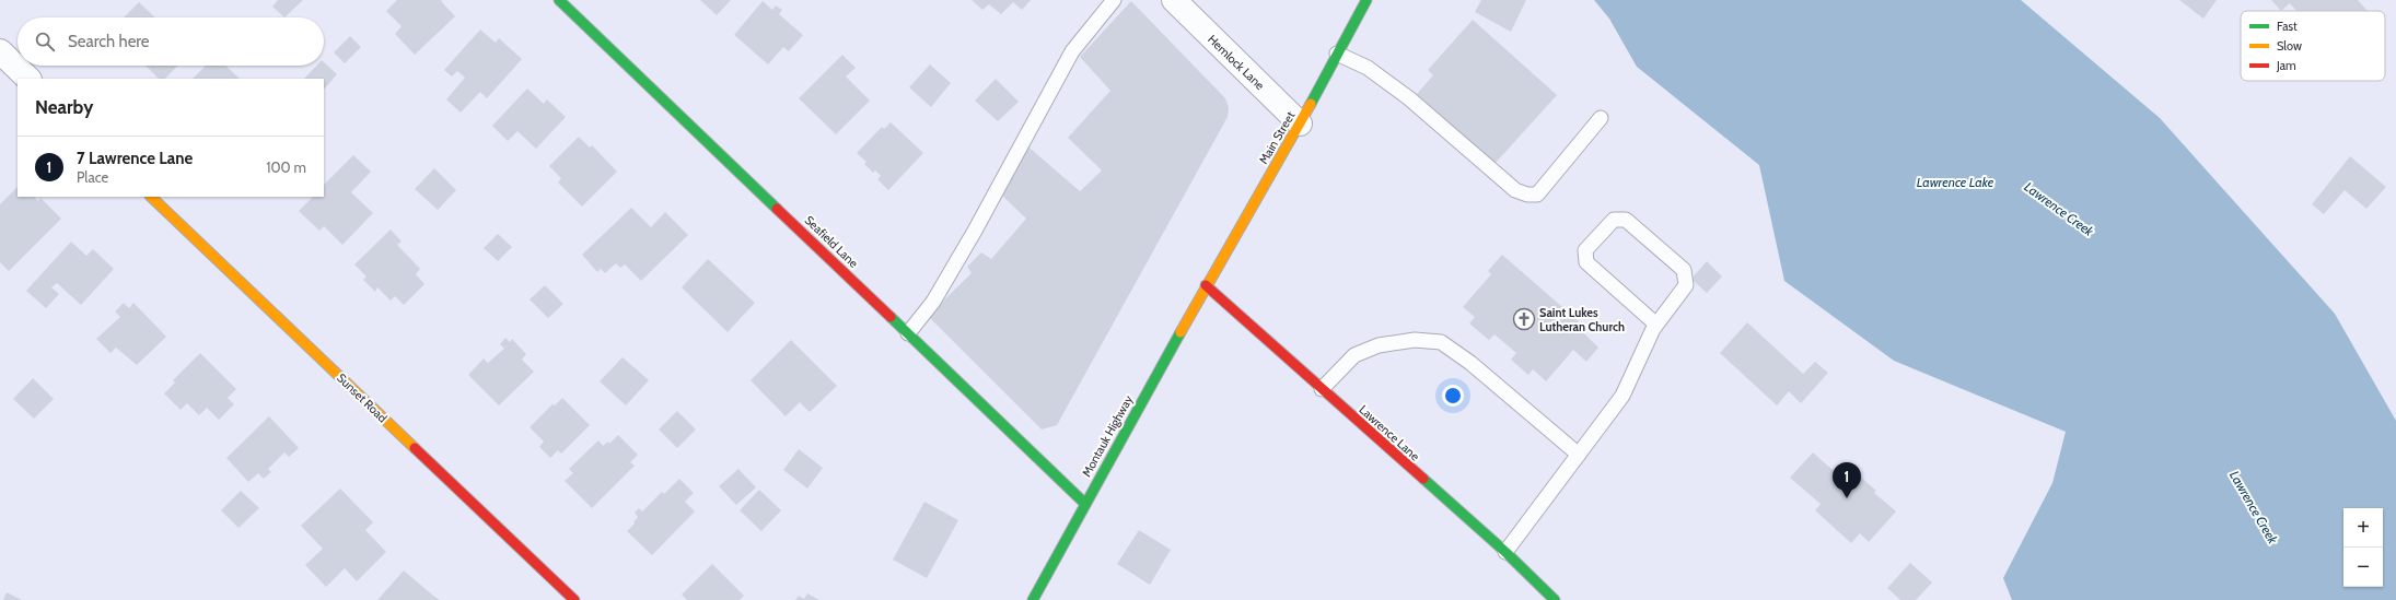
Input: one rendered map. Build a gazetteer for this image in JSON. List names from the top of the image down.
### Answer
{
  "streets": {
    "street": [
      "Hemlock Lane",
      "Main Street",
      "Seafield Lane",
      "Sunset Road",
      "Lawrence Lane",
      "Montauk Highway"
    ]
  },
  "crossings": [
    ["Hemlock Lane", "Main Street"],
    ["Main Street", "Lawrence Lane"],
    ["Main Street", "Montauk Highway"],
    ["Seafield Lane", "Montauk Highway"],
    ["Lawrence Lane", "Montauk Highway"]
  ],
  "water": ["Lawrence Lake", "Lawrence Creek"],
  "places": {
    "church": ["Saint Lukes Lutheran Church"]
  },
  "legend": ["Fast", "Slow", "Jam"],
  "page": {
    "search": "Search here",
    "heading": "Nearby",
    "list": [
      {
        "mark": "1",
        "name": "7 Lawrence Lane",
        "note": "Place",
        "value": "100 m"
      }
    ],
    "pins": "1",
    "map_buttons": ["+", "−"]
  }
}
